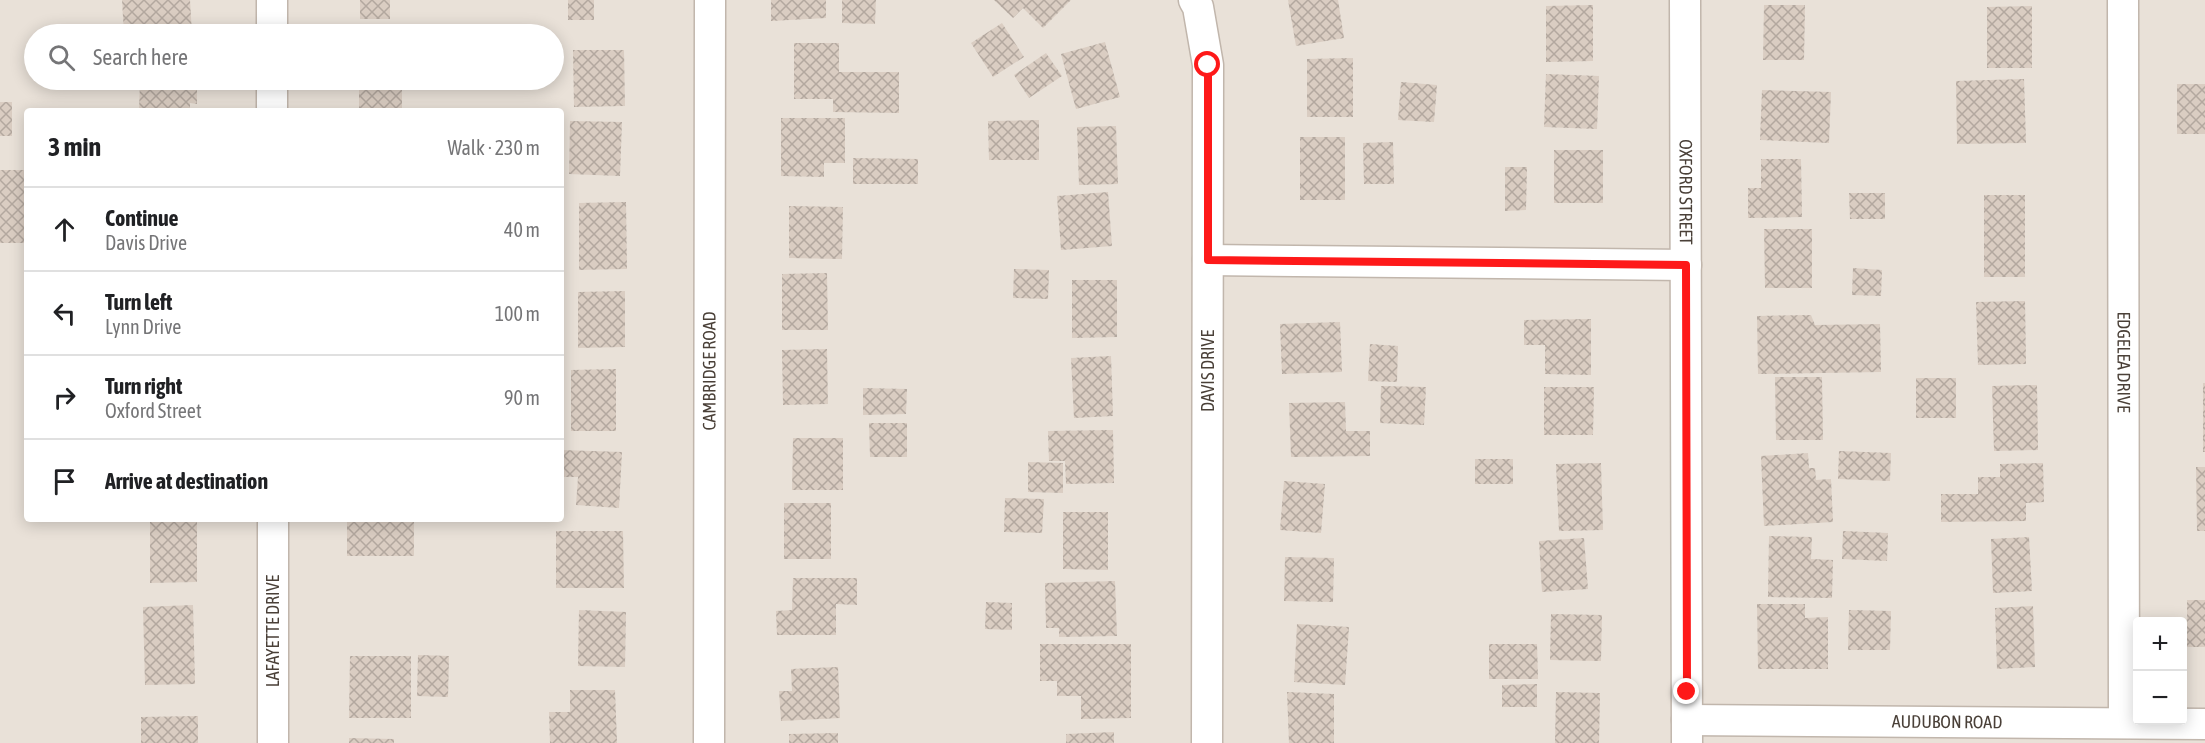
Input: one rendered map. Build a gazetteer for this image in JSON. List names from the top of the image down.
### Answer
{
  "streets": {
    "street": [
      "OXFORD STREET",
      "EDGELEA DRIVE",
      "CAMBRIDGE ROAD",
      "DAVIS DRIVE",
      "LAFAYETTE DRIVE",
      "AUDUBON ROAD"
    ]
  },
  "crossings": [
    ["OXFORD STREET", "AUDUBON ROAD"],
    ["EDGELEA DRIVE", "AUDUBON ROAD"]
  ],
  "page": {
    "search": "Search here",
    "heading": ["3 min", "Walk · 230 m"],
    "list": [
      ["Continue", "Davis Drive", "40 m"],
      ["Turn left", "Lynn Drive", "100 m"],
      ["Turn right", "Oxford Street", "90 m"],
      "Arrive at destination"
    ],
    "map_buttons": ["+", "−"]
  }
}
